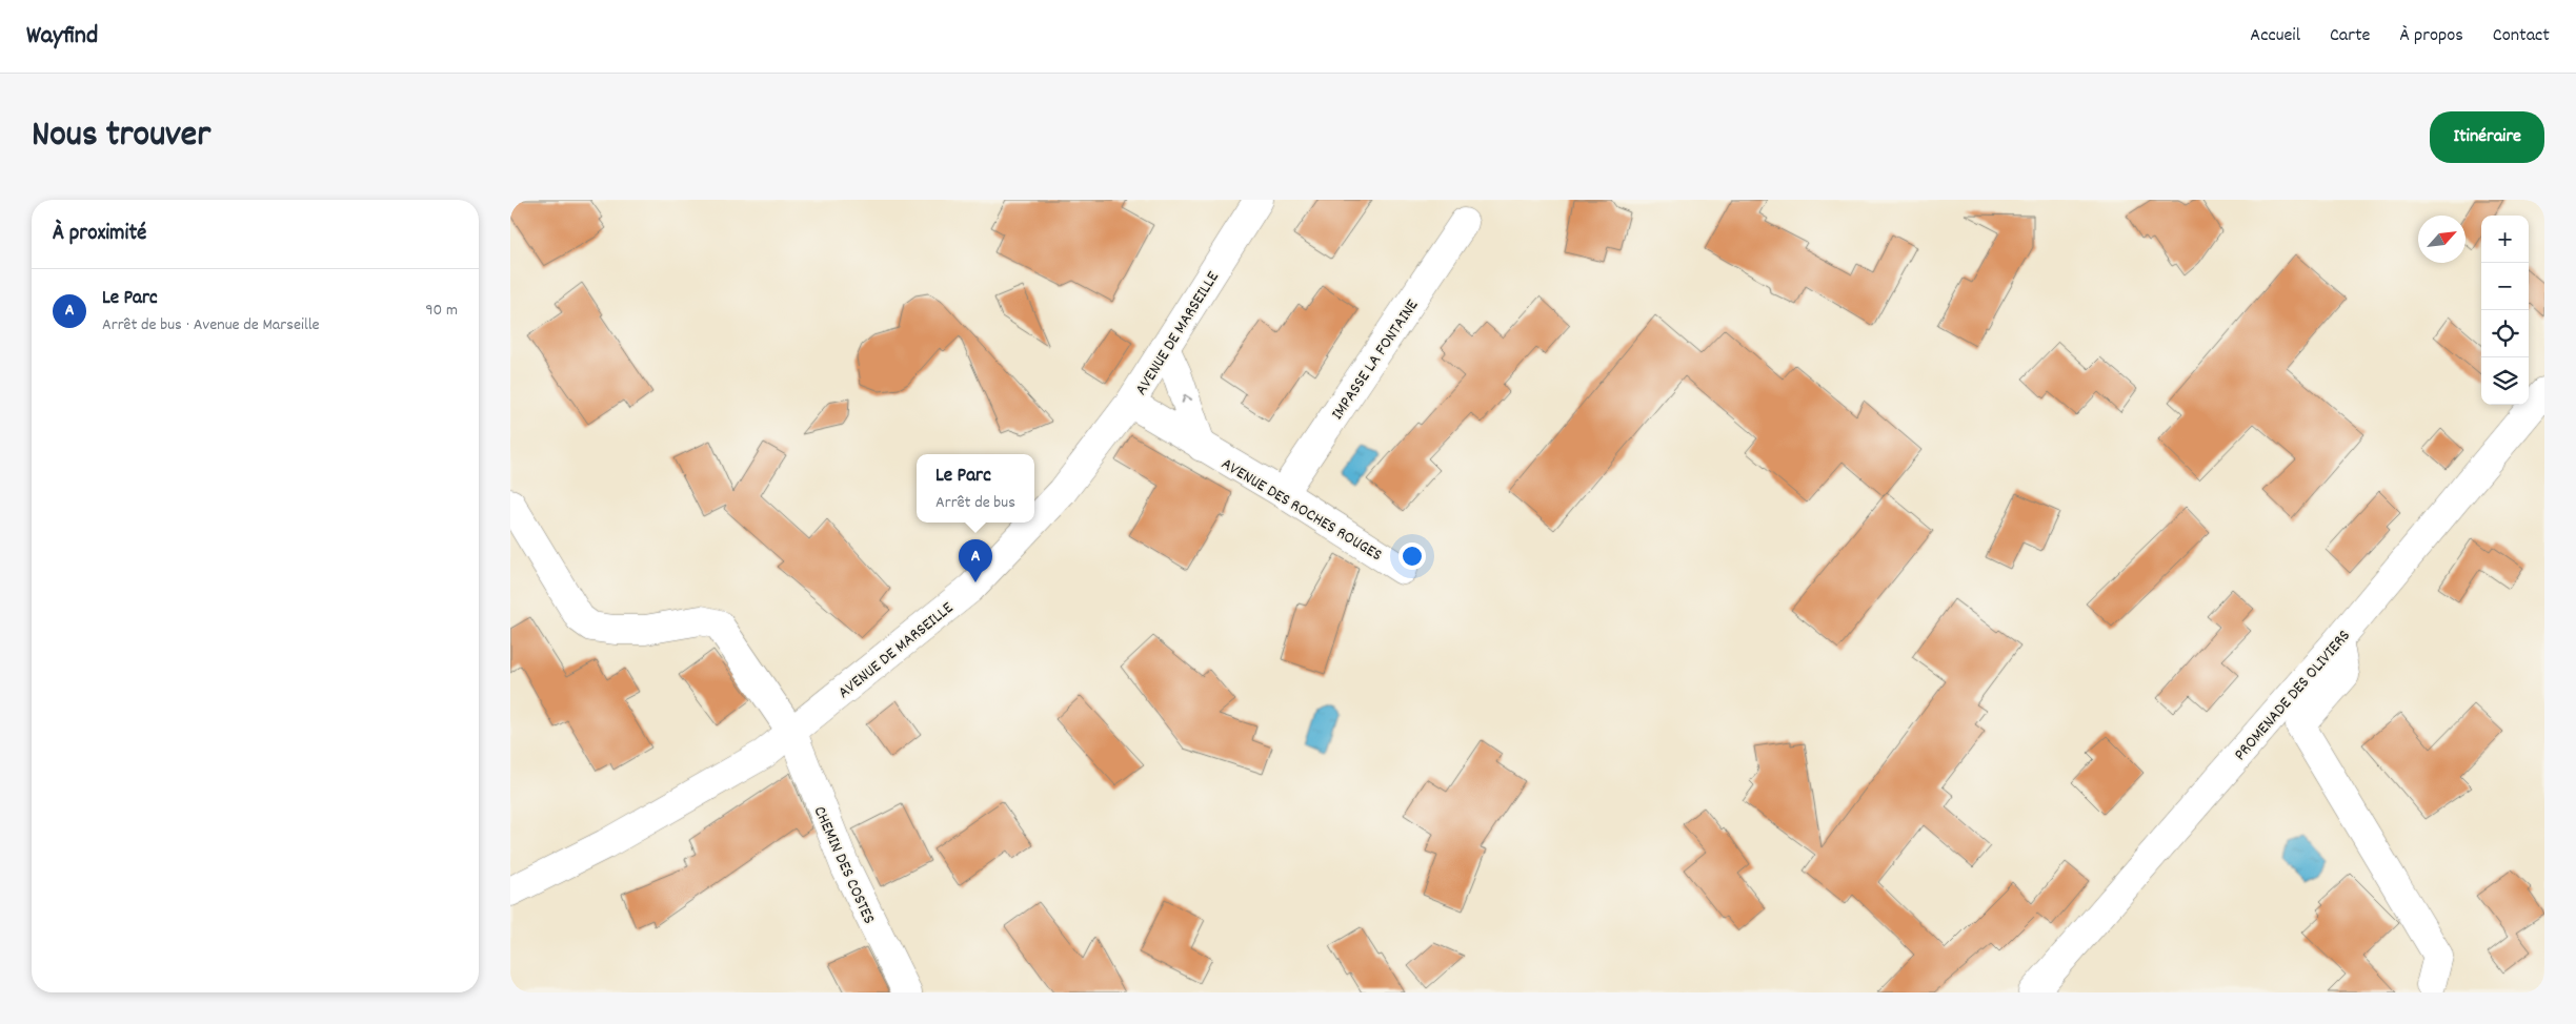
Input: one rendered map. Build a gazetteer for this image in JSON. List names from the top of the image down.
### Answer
{
  "streets": {
    "street": [
      "AVENUE DE MARSEILLE",
      "IMPASSE LA FONTAINE",
      "AVENUE DES ROCHES ROUGES",
      "PROMENADE DES OLIVIERS",
      "CHEMIN DES COSTES"
    ]
  },
  "crossings": [
    ["AVENUE DE MARSEILLE", "AVENUE DES ROCHES ROUGES"],
    ["AVENUE DE MARSEILLE", "CHEMIN DES COSTES"],
    ["IMPASSE LA FONTAINE", "AVENUE DES ROCHES ROUGES"]
  ],
  "north": "top right",
  "page": {
    "header": "Wayfind",
    "nav": [
      "Accueil",
      "Carte",
      "À propos",
      "Contact"
    ],
    "title": "Nous trouver",
    "buttons": "Itinéraire",
    "heading": "À proximité",
    "map_buttons": ["+", "−"],
    "list": [
      {
        "mark": "A",
        "name": "Le Parc",
        "note": "Arrêt de bus · Avenue de Marseille",
        "value": "90 m"
      }
    ],
    "popup": ["Le Parc", "Arrêt de bus"],
    "pins": "A"
  }
}
